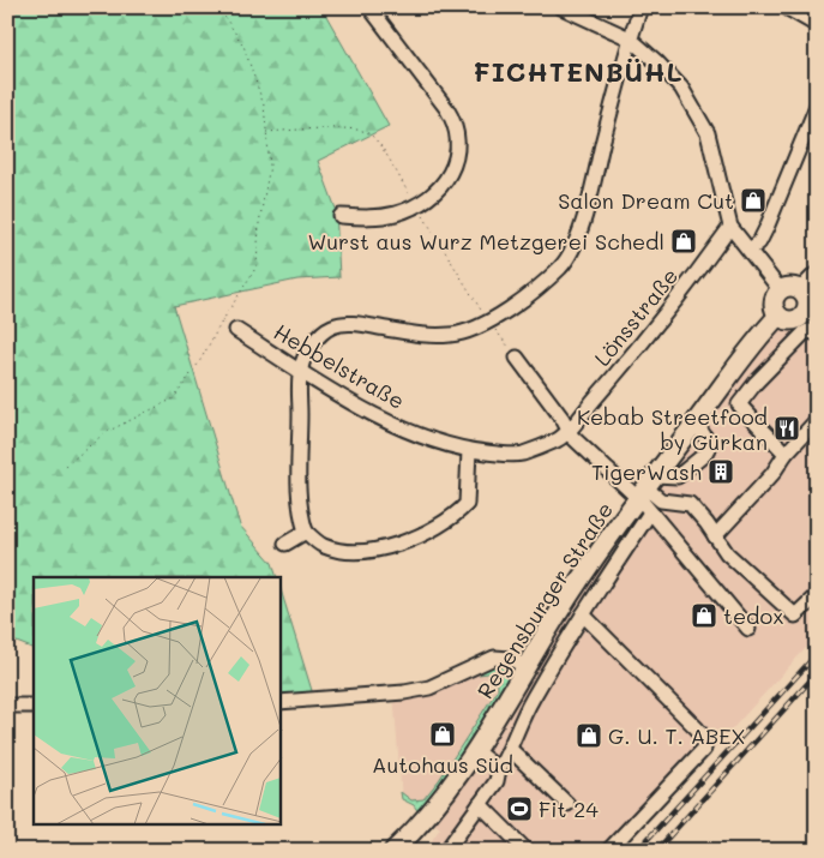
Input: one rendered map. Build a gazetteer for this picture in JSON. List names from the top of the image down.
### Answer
{
  "streets": {
    "main road": ["Regensburger Straße"],
    "street": ["Lönsstraße", "Hebbelstraße"]
  },
  "crossings": [
    ["Lönsstraße", "Hebbelstraße"]
  ],
  "districts": ["FICHTENBÜHL"],
  "places": {
    "shop": [
      "Salon Dream Cut",
      "Wurst aus Wurz Metzgerei Schedl",
      "tedox",
      "Autohaus Süd",
      "G. U. T. ABEX"
    ],
    "restaurant": ["Kebab Streetfood by Gürkan"],
    "building": ["TigerWash"],
    "sports": ["Fit 24"]
  }
}
